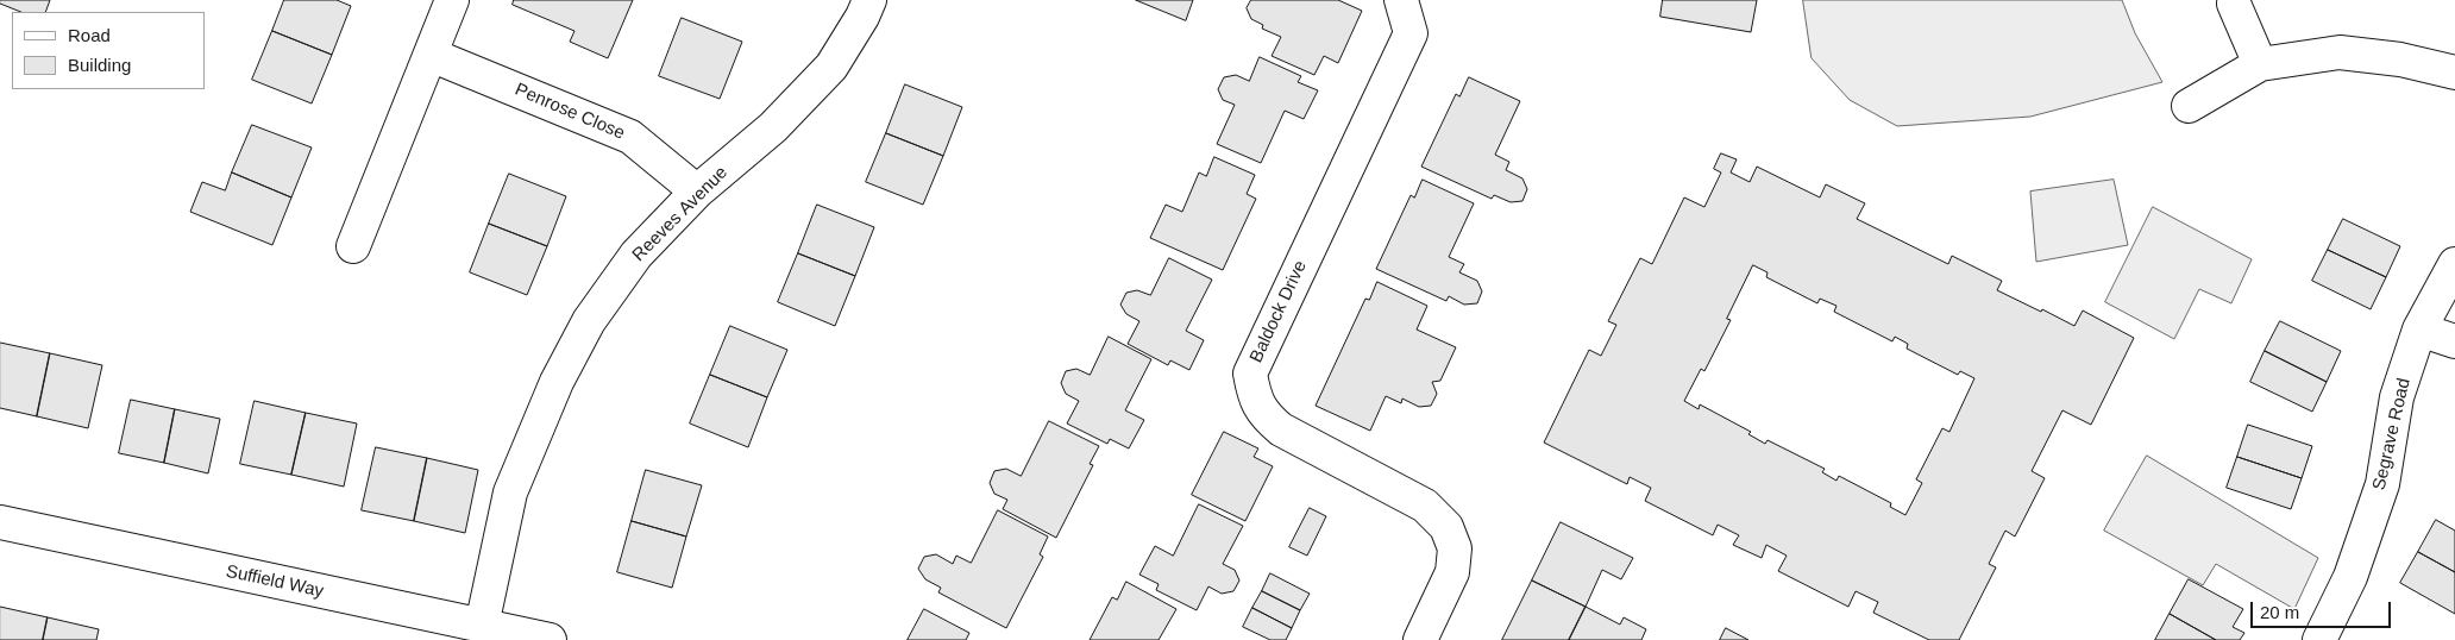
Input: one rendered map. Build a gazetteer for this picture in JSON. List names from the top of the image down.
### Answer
{
  "streets": {
    "street": [
      "Penrose Close",
      "Reeves Avenue",
      "Baldock Drive",
      "Segrave Road",
      "Suffield Way"
    ]
  },
  "crossings": [
    ["Penrose Close", "Reeves Avenue"],
    ["Reeves Avenue", "Suffield Way"]
  ],
  "legend": ["Road", "Building"],
  "scale_bar": "20 m"
}
